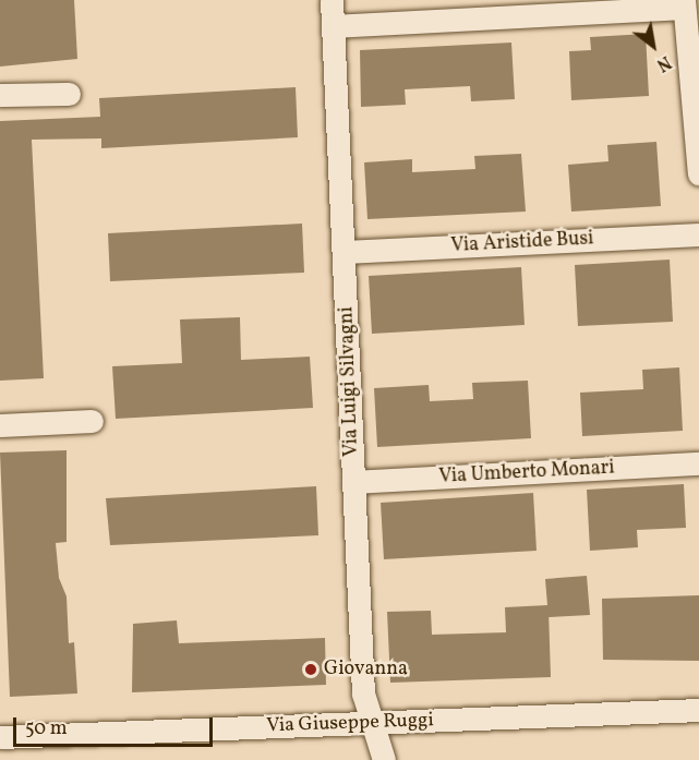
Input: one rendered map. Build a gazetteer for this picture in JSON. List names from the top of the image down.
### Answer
{
  "streets": {
    "street": [
      "Via Aristide Busi",
      "Via Luigi Silvagni",
      "Via Umberto Monari",
      "Via Giuseppe Ruggi"
    ]
  },
  "crossings": [
    ["Via Aristide Busi", "Via Luigi Silvagni"],
    ["Via Luigi Silvagni", "Via Umberto Monari"],
    ["Via Luigi Silvagni", "Via Giuseppe Ruggi"]
  ],
  "places": ["Giovanna"],
  "scale_bar": "50 m",
  "north": "bottom right"
}
